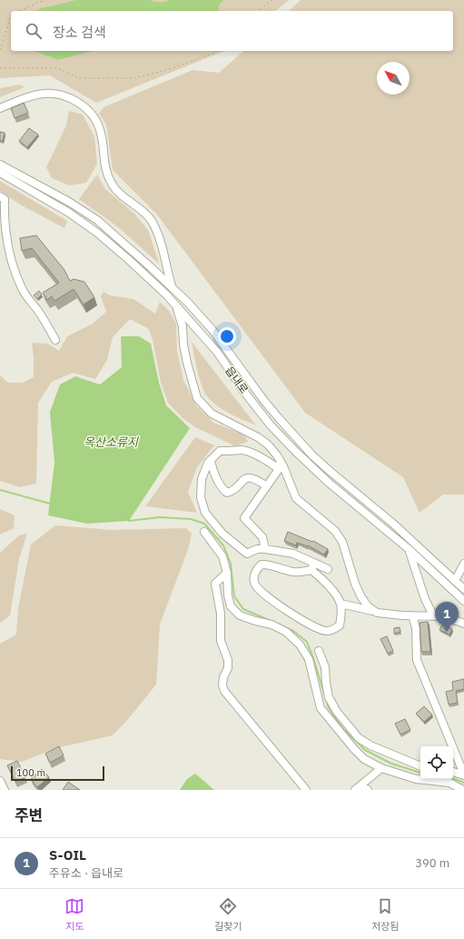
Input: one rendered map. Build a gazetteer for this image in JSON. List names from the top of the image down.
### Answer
{
  "streets": {
    "street": ["읍내로"]
  },
  "water": ["옥산소류지"],
  "scale_bar": "100 m",
  "north": "top left",
  "page": {
    "search": "장소 검색",
    "pins": "1",
    "scale": "100 m",
    "heading": "주변",
    "list": [
      {
        "mark": "1",
        "name": "S-OIL",
        "note": "주유소 · 읍내로",
        "value": "390 m"
      }
    ],
    "nav": ["지도", "길찾기", "저장됨"]
  }
}
